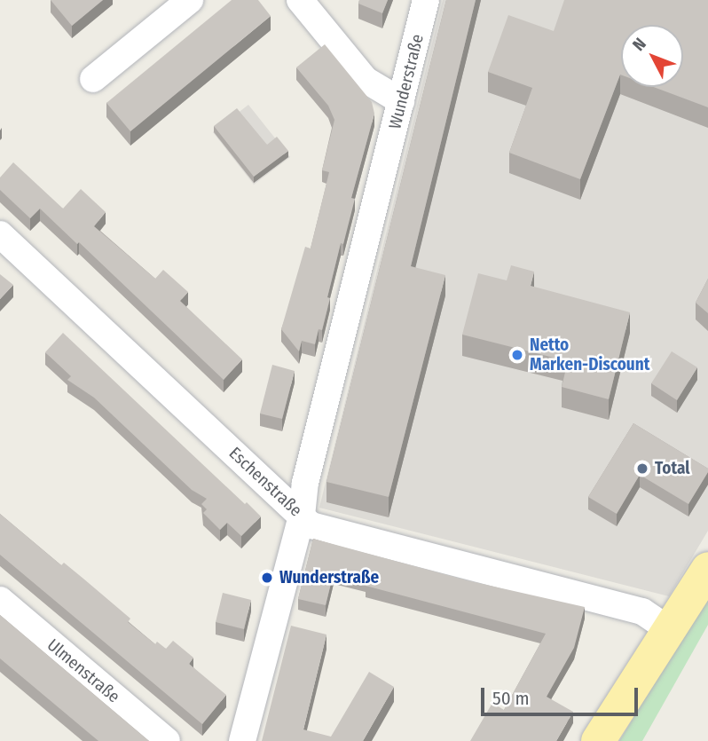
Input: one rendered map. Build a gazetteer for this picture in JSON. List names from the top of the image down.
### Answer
{
  "streets": {
    "street": ["Wunderstraße", "Eschenstraße", "Ulmenstraße"]
  },
  "crossings": [
    ["Wunderstraße", "Eschenstraße"]
  ],
  "places": ["Netto Marken-Discount", "Total", "Wunderstraße"],
  "scale_bar": "50 m",
  "north": "top left"
}
